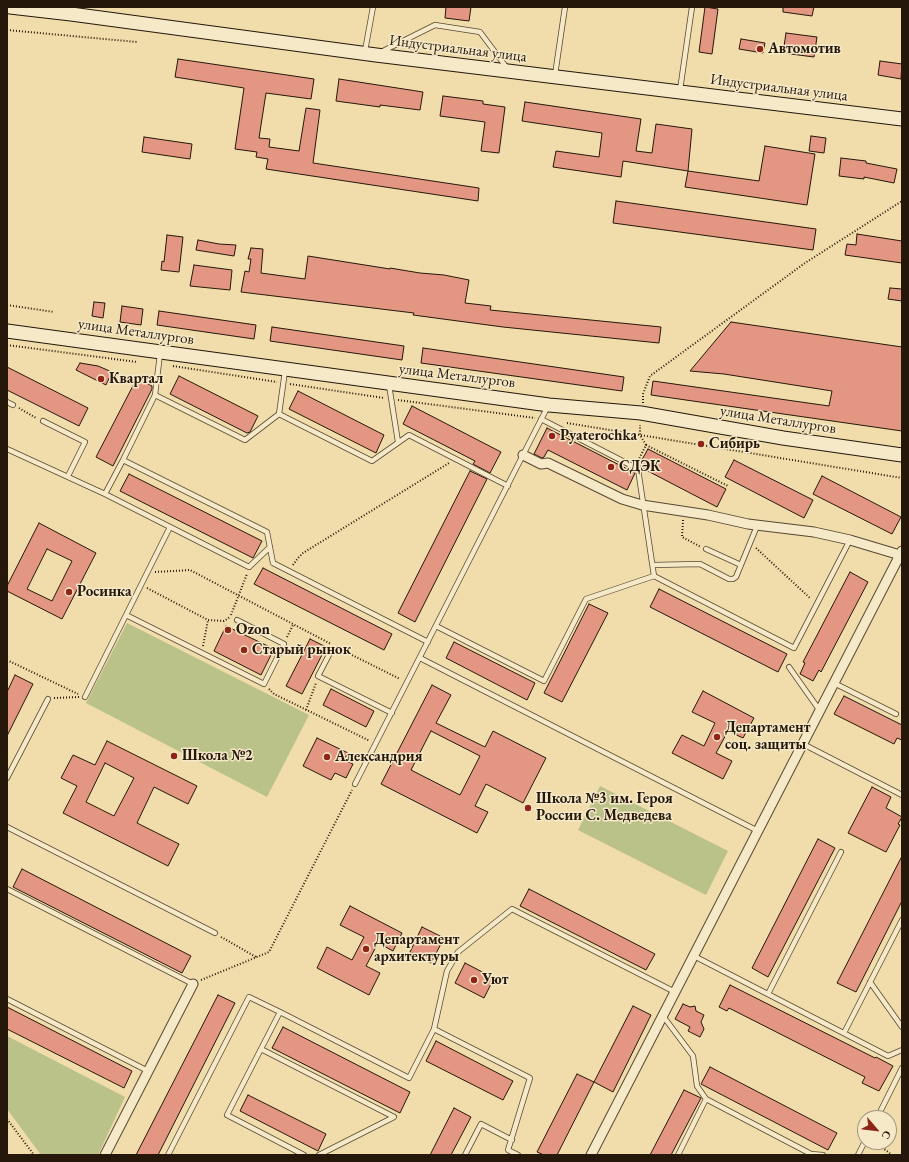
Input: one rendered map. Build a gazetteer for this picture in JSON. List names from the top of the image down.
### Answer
{
  "streets": {
    "street": ["Индустриальная улица", "улица Металлургов"]
  },
  "places": [
    "Автомотив",
    "Квартал",
    "Pyaterochka",
    "Сибирь",
    "СДЭК",
    "Росинка",
    "Ozon",
    "Старый рынок",
    "Департамент соц. защиты",
    "Школа №2",
    "Александрия",
    "Школа №3 им. Героя России С. Медведева",
    "Департамент архитектуры",
    "Уют"
  ],
  "north": "bottom right"
}
